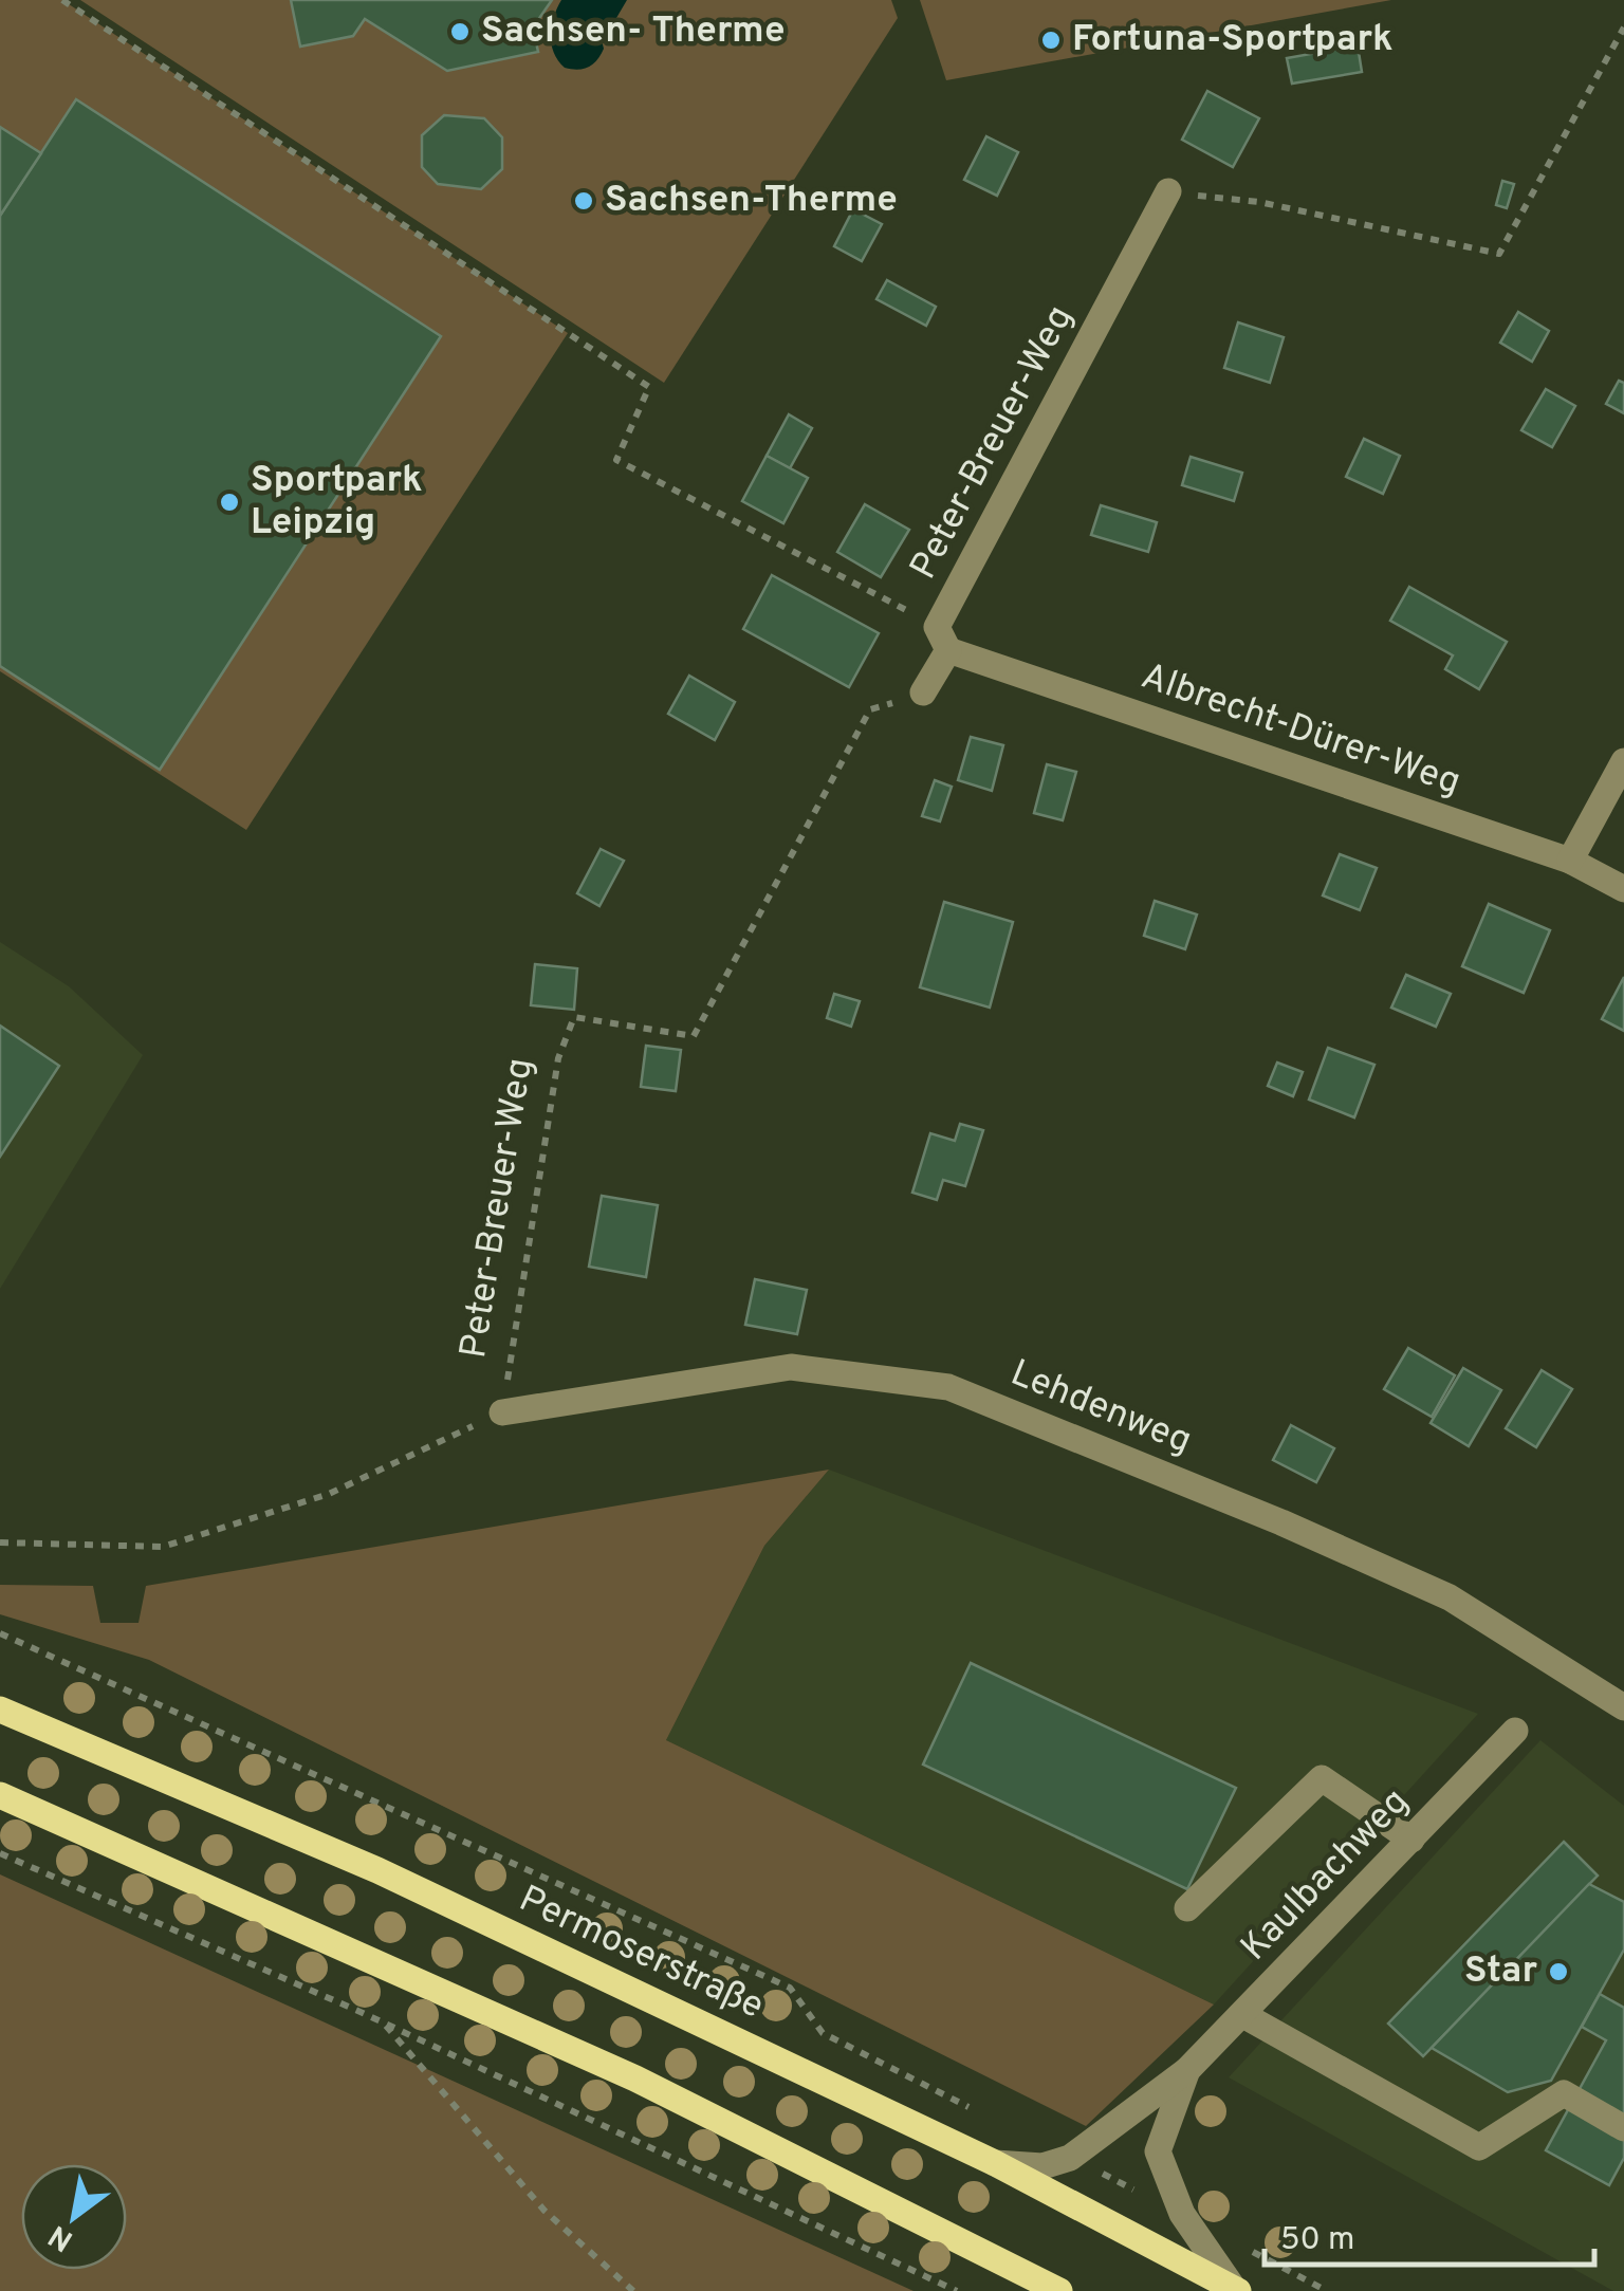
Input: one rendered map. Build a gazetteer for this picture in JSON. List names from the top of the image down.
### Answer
{
  "streets": {
    "main road": ["Permoserstraße"],
    "street": [
      "Peter-Breuer-Weg",
      "Albrecht-Dürer-Weg",
      "Lehdenweg",
      "Kaulbachweg"
    ]
  },
  "crossings": [
    ["Peter-Breuer-Weg", "Albrecht-Dürer-Weg"],
    ["Peter-Breuer-Weg", "Lehdenweg"],
    ["Kaulbachweg", "Permoserstraße"]
  ],
  "places": [
    "Sachsen- Therme",
    "Fortuna-Sportpark",
    "Sachsen-Therme",
    "Sportpark Leipzig",
    "Star"
  ],
  "scale_bar": "50 m",
  "north": "bottom left"
}
